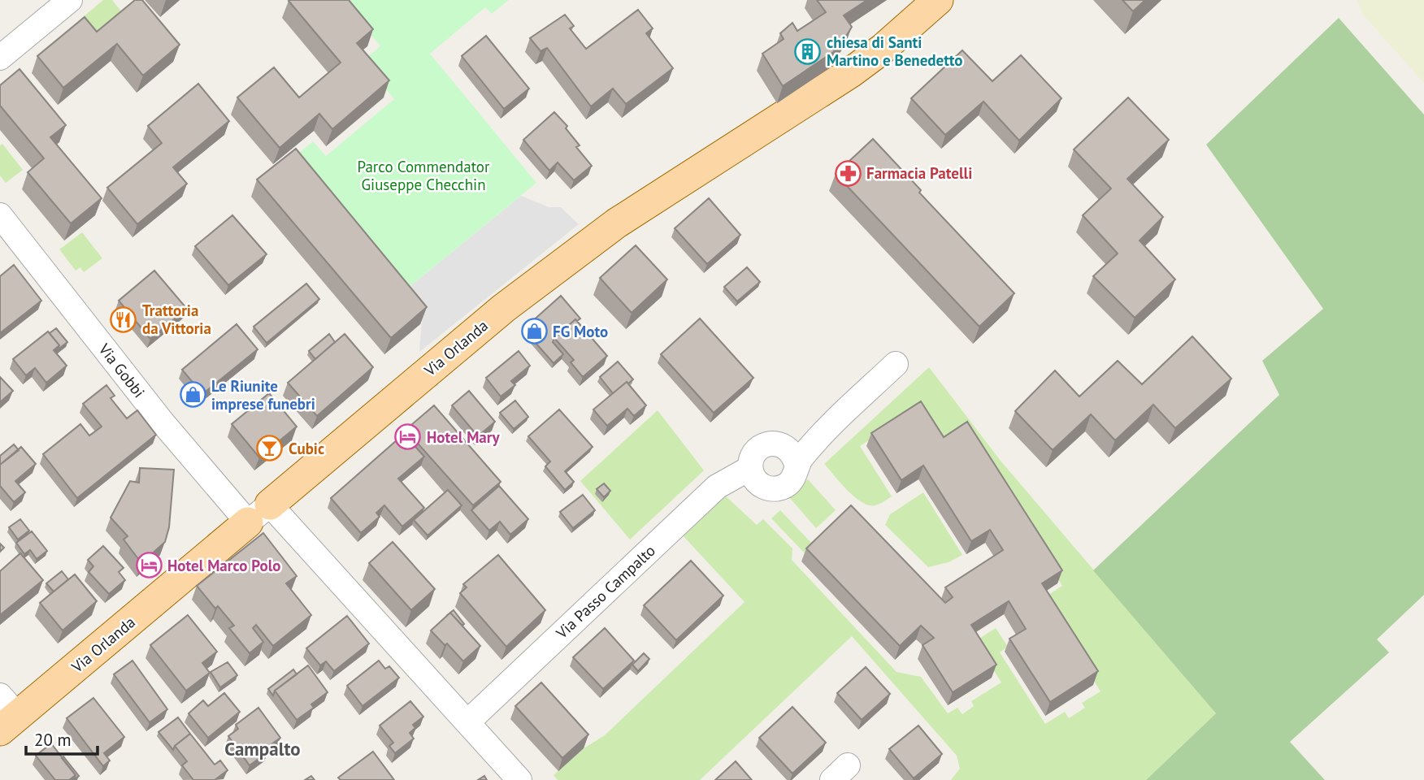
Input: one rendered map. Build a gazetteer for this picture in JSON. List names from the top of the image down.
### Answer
{
  "streets": {
    "main road": ["Via Orlanda"],
    "street": ["Via Gobbi", "Via Passo Campalto"]
  },
  "crossings": [
    ["Via Orlanda", "Via Gobbi"]
  ],
  "districts": ["Campalto"],
  "parks": ["Parco Commendator Giuseppe Checchin"],
  "places": {
    "building": ["chiesa di Santi Martino e Benedetto"],
    "pharmacy": ["Farmacia Patelli"],
    "restaurant": ["Trattoria da Vittoria"],
    "shop": ["FG Moto", "Le Riunite imprese funebri"],
    "hotel": ["Hotel Mary", "Hotel Marco Polo"],
    "bar": ["Cubic"]
  },
  "scale_bar": "20 m"
}
